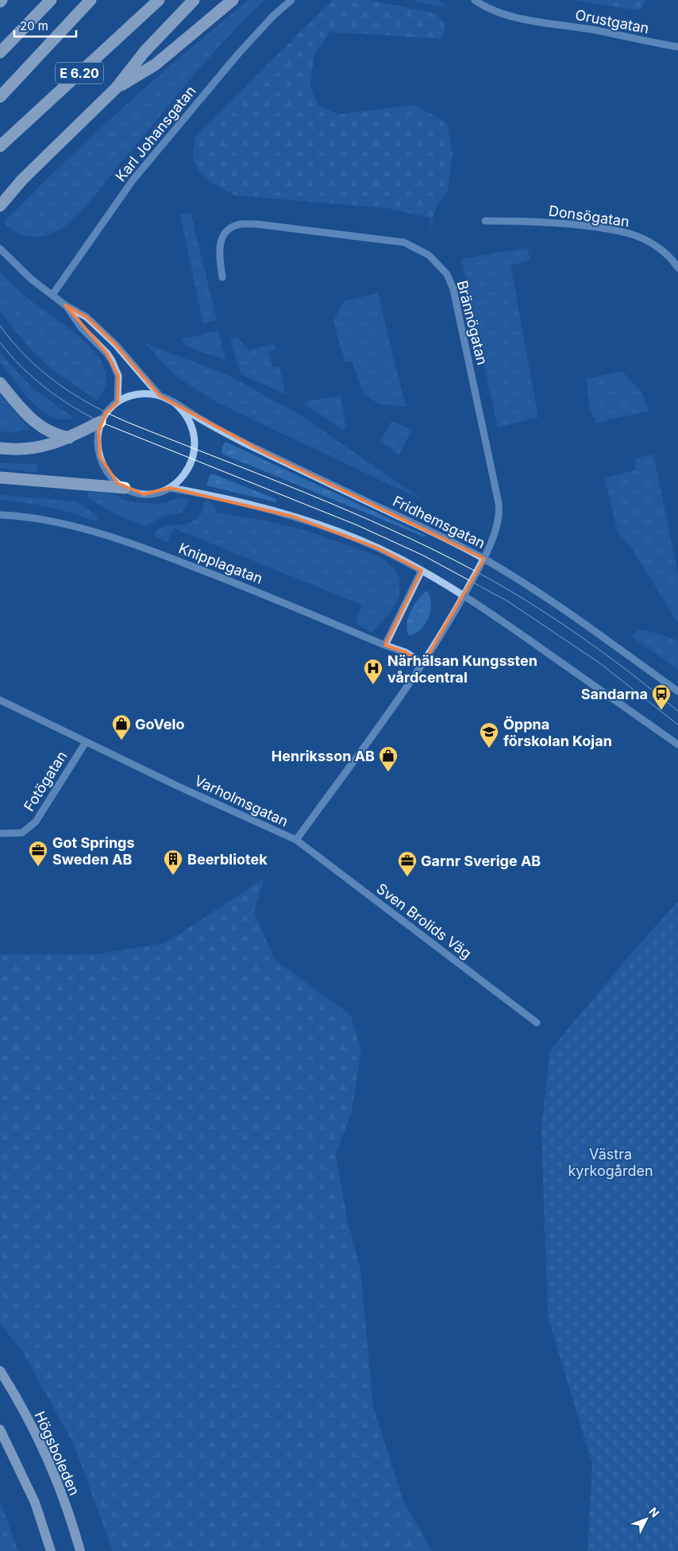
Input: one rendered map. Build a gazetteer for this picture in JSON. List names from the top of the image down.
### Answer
{
  "streets": {
    "highway": ["E 6.20"],
    "main road": ["Högsboleden"],
    "street": [
      "Orustgatan",
      "Karl Johansgatan",
      "Donsögatan",
      "Brännögatan",
      "Fridhemsgatan",
      "Knipplagatan",
      "Fotögatan",
      "Varholmsgatan",
      "Sven Brolids Väg"
    ]
  },
  "crossings": [
    ["Brännögatan", "Fridhemsgatan"],
    ["Brännögatan", "Varholmsgatan"],
    ["Fridhemsgatan", "Varholmsgatan"],
    ["Knipplagatan", "Varholmsgatan"],
    ["Fotögatan", "Varholmsgatan"],
    ["Varholmsgatan", "Sven Brolids Väg"]
  ],
  "parks": ["Västra kyrkogården"],
  "places": {
    "hospital": ["Närhälsan Kungssten vårdcentral"],
    "bus stop": ["Sandarna"],
    "shop": ["GoVelo", "Henriksson AB"],
    "school or university": ["Öppna förskolan Kojan"],
    "office": ["Got Springs Sweden AB", "Garnr Sverige AB"],
    "building": ["Beerbliotek"]
  },
  "scale_bar": "20 m",
  "north": "top right"
}
